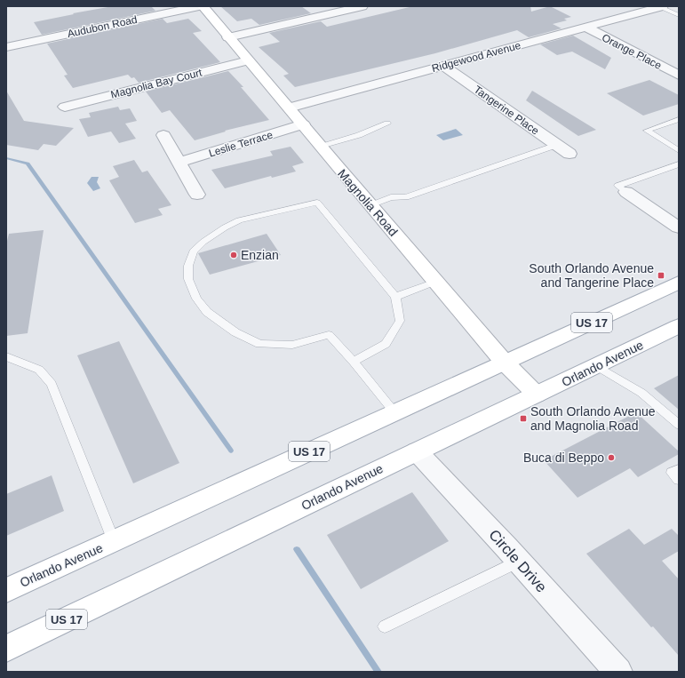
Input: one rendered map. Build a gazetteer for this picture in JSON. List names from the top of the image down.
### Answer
{
  "streets": {
    "main road": ["Magnolia Road", "US 17", "Orlando Avenue"],
    "street": [
      "Audubon Road",
      "Orange Place",
      "Ridgewood Avenue",
      "Magnolia Bay Court",
      "Tangerine Place",
      "Leslie Terrace",
      "Circle Drive"
    ]
  },
  "crossings": [
    ["Orange Place", "Ridgewood Avenue"],
    ["Ridgewood Avenue", "Tangerine Place"],
    ["Ridgewood Avenue", "Magnolia Road"],
    ["Magnolia Bay Court", "Magnolia Road"],
    ["Leslie Terrace", "Magnolia Road"],
    ["Magnolia Road", "Orlando Avenue"],
    ["Orlando Avenue", "Circle Drive"]
  ],
  "places": {
    "other": ["Enzian", "Buca di Beppo"],
    "transit": ["South Orlando Avenue and Tangerine Place", "South Orlando Avenue and Magnolia Road"]
  }
}
